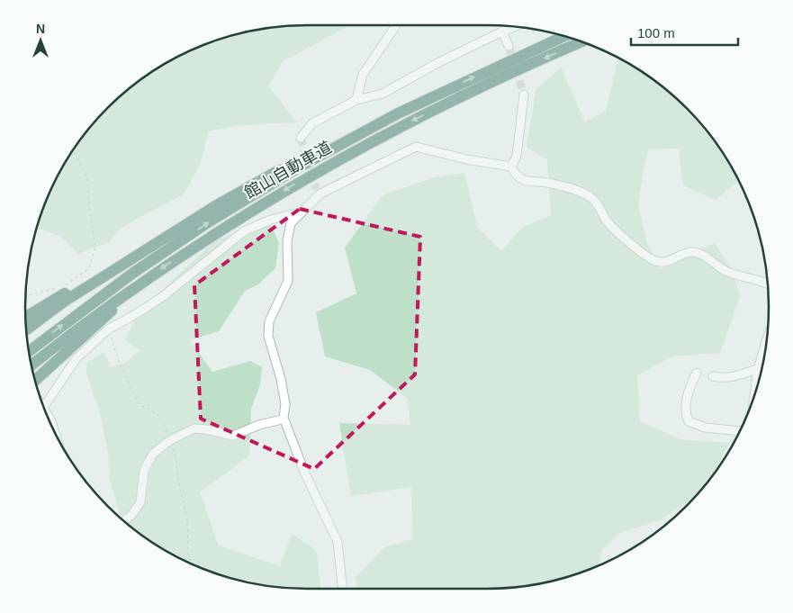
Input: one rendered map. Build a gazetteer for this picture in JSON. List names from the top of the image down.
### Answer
{
  "streets": {
    "highway": ["館山自動車道"]
  },
  "scale_bar": "100 m",
  "north": "top"
}
